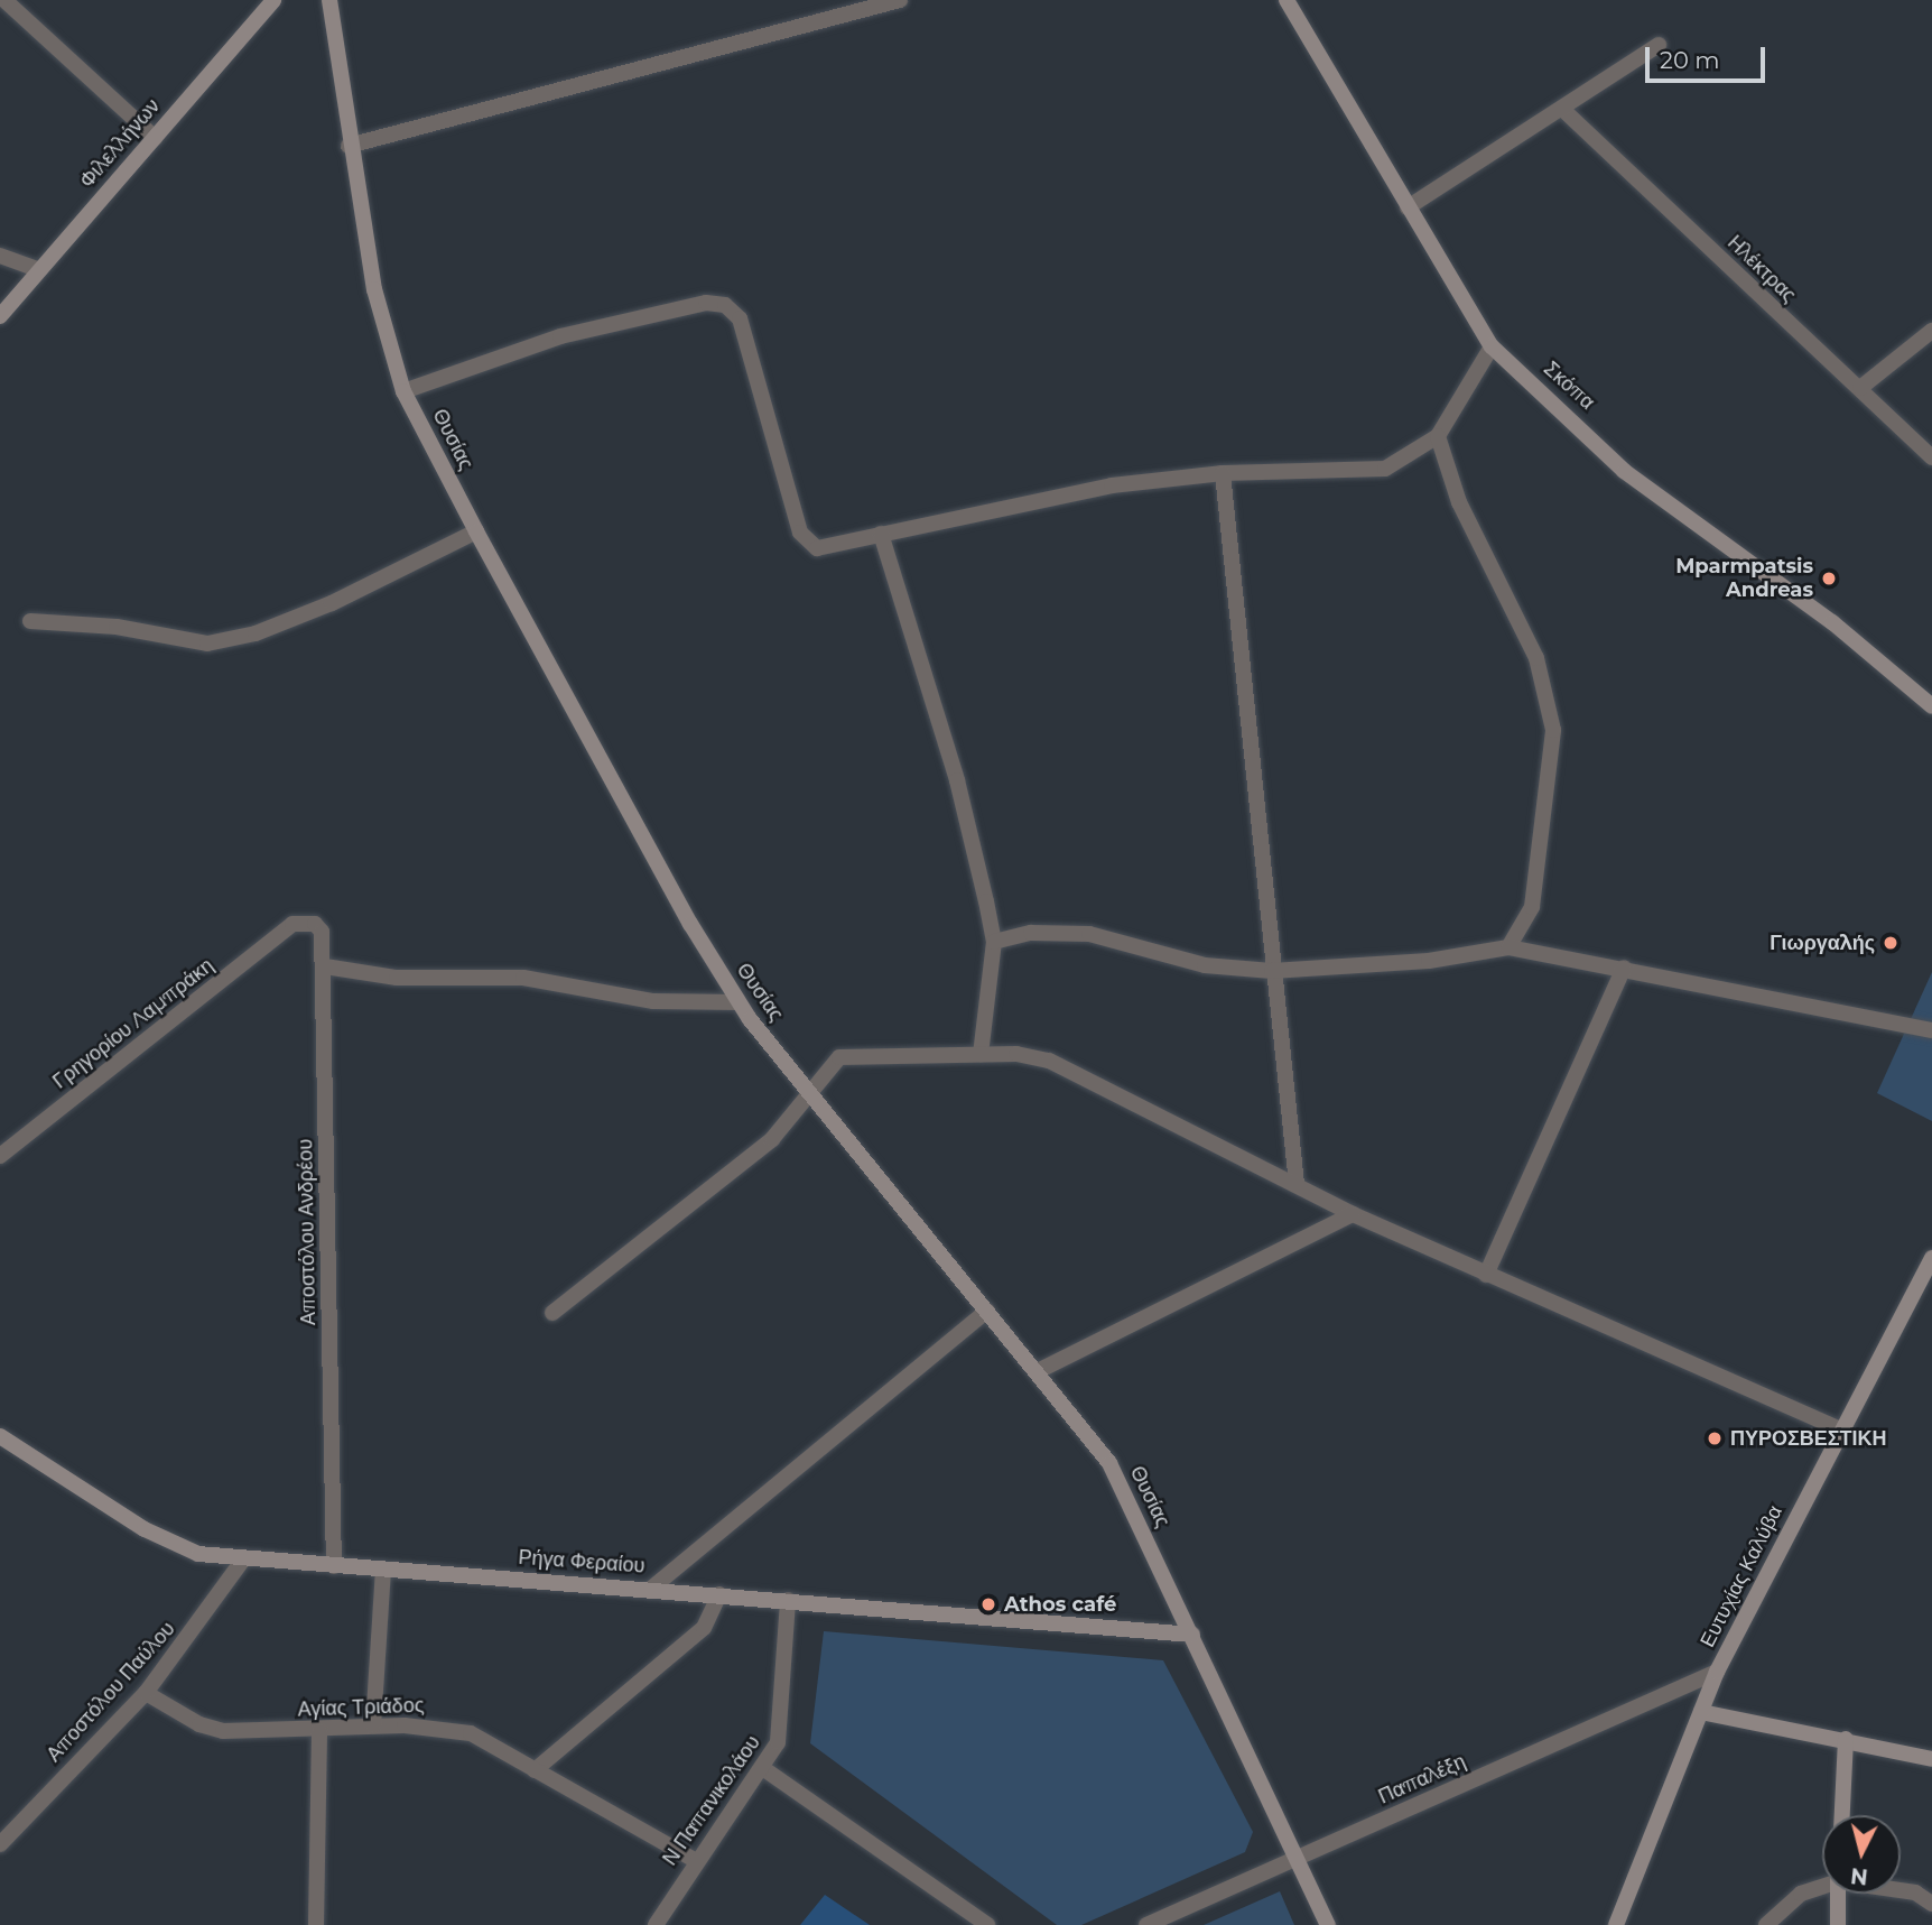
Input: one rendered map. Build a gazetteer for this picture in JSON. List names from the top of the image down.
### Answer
{
  "streets": {
    "street": [
      "Φιλελλήνων",
      "Ηλέκτρας",
      "Σκόπα",
      "Θυσίας",
      "Γρηγορίου Λαμπράκη",
      "Αποστόλου Ανδρέου",
      "Ρήγα Φεραίου",
      "Ευτυχίας Καλύβα",
      "Αποστόλου Παύλου",
      "Αγίας Τριάδος",
      "Παπαλέξη",
      "Ν Παπανικολάου"
    ]
  },
  "crossings": [
    ["Θυσίας", "Ρήγα Φεραίου"],
    ["Θυσίας", "Παπαλέξη"],
    ["Γρηγορίου Λαμπράκη", "Αποστόλου Ανδρέου"],
    ["Αποστόλου Ανδρέου", "Ρήγα Φεραίου"],
    ["Ρήγα Φεραίου", "Αποστόλου Παύλου"],
    ["Ρήγα Φεραίου", "Ν Παπανικολάου"],
    ["Ευτυχίας Καλύβα", "Παπαλέξη"],
    ["Αποστόλου Παύλου", "Αγίας Τριάδος"],
    ["Αγίας Τριάδος", "Ν Παπανικολάου"]
  ],
  "places": [
    "Mparmpatsis Andreas",
    "Γιωργαλής",
    "ΠΥΡΟΣΒΕΣΤΙΚΗ",
    "Athos café"
  ],
  "scale_bar": "20 m",
  "north": "bottom"
}
